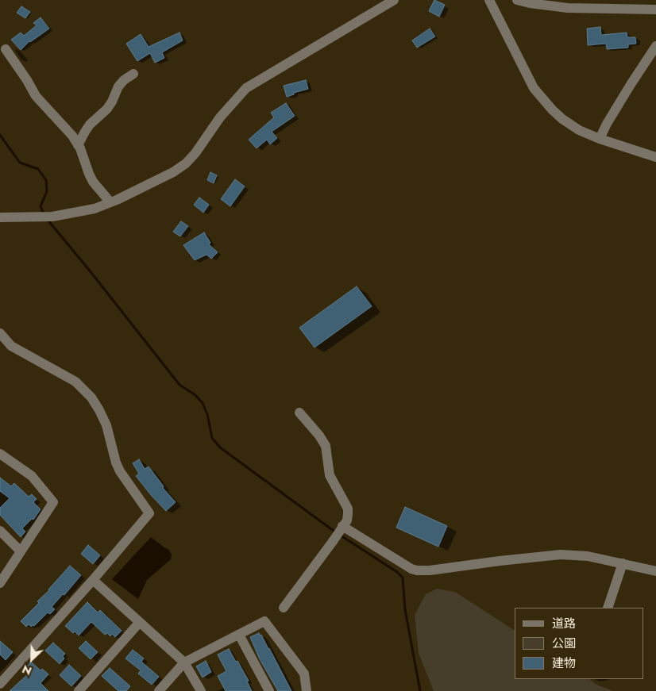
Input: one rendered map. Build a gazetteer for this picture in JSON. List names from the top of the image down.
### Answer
{
  "legend": ["道路", "公園", "建物"],
  "north": "bottom left"
}
